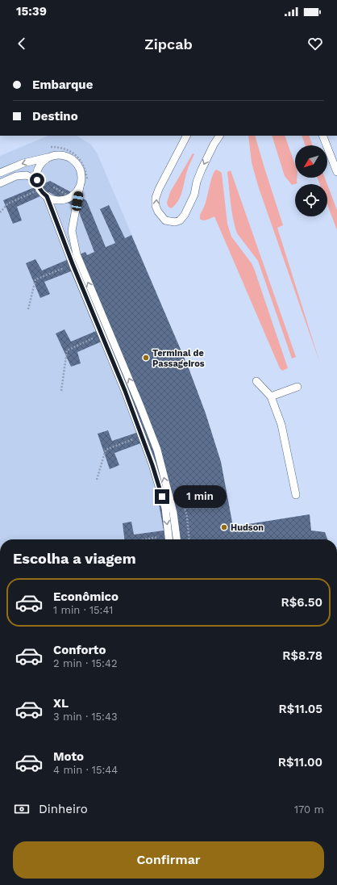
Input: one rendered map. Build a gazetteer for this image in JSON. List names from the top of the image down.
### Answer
{
  "places": ["Terminal de Passageiros", "Hudson"],
  "north": "bottom left",
  "page": {
    "status": "15:39",
    "header": "Zipcab",
    "banner": ["Embarque", "Destino"],
    "bubble": "1 min",
    "heading": "Escolha a viagem",
    "list": [
      {
        "name": "Econômico",
        "note": "1 min · 15:41",
        "value": "R$6.50"
      },
      {
        "name": "Conforto",
        "note": "2 min · 15:42",
        "value": "R$8.78"
      },
      {
        "name": "XL",
        "note": "3 min · 15:43",
        "value": "R$11.05"
      },
      {
        "name": "Moto",
        "note": "4 min · 15:44",
        "value": "R$11.00"
      }
    ],
    "pay": ["Dinheiro", "170 m"],
    "buttons": "Confirmar"
  }
}
